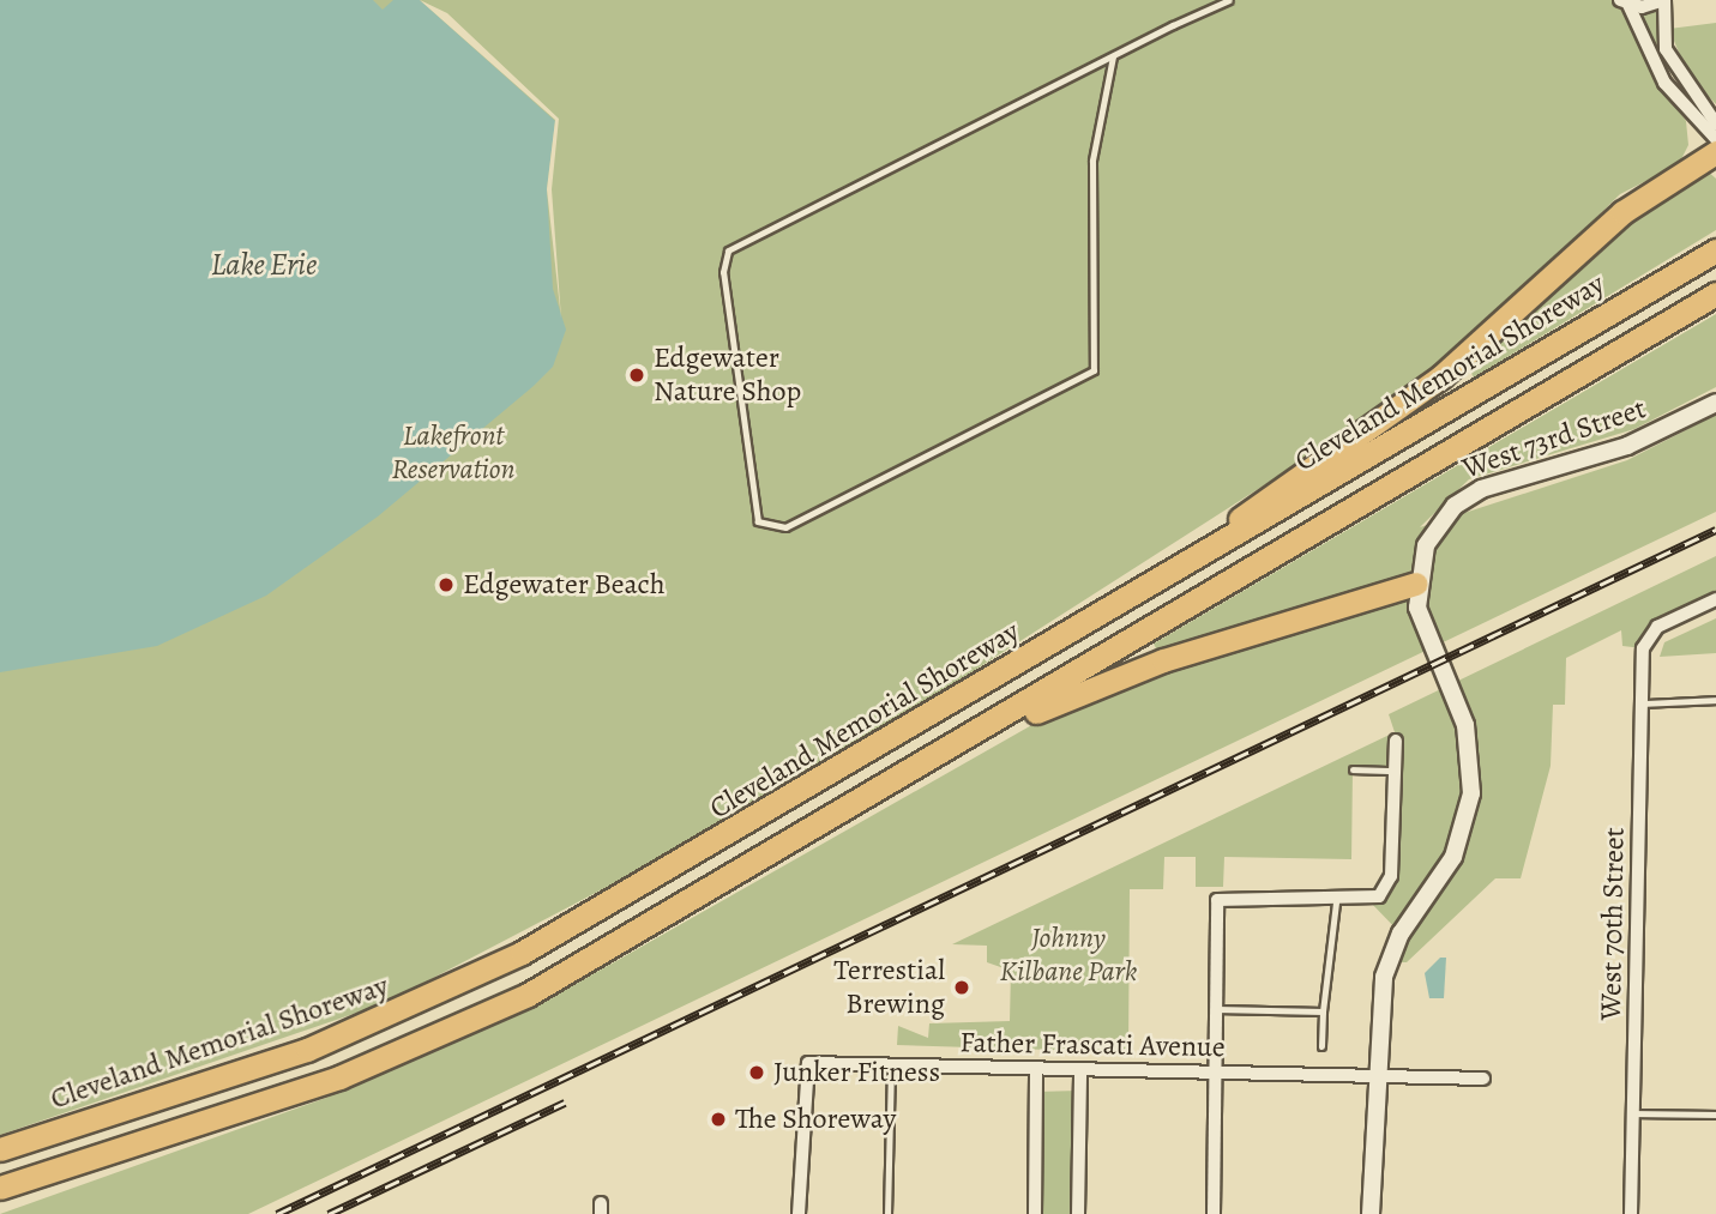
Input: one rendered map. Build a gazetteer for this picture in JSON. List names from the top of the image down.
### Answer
{
  "streets": {
    "highway": ["Cleveland Memorial Shoreway"],
    "street": ["West 73rd Street", "West 70th Street", "Father Frascati Avenue"]
  },
  "crossings": [
    ["West 73rd Street", "Father Frascati Avenue"]
  ],
  "water": ["Lake Erie"],
  "parks": ["Lakefront Reservation", "Johnny Kilbane Park"],
  "places": [
    "Edgewater Nature Shop",
    "Edgewater Beach",
    "Terrestial Brewing",
    "Junker Fitness",
    "The Shoreway"
  ]
}
